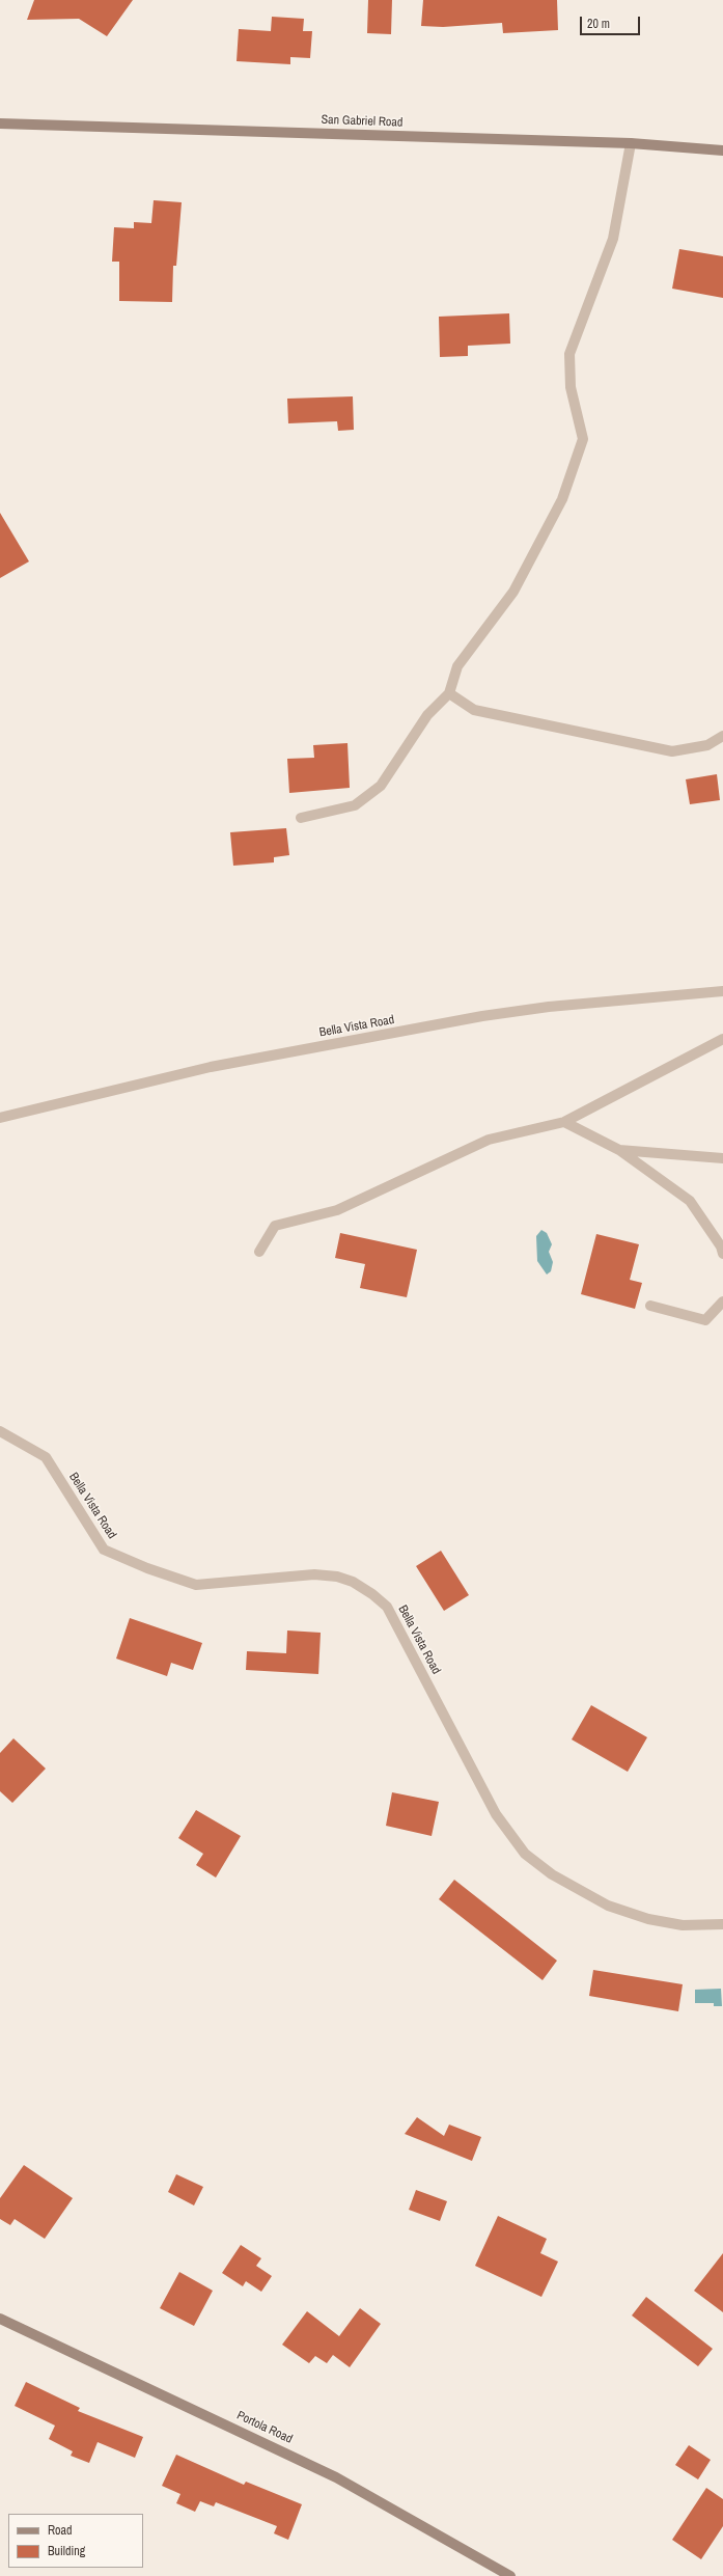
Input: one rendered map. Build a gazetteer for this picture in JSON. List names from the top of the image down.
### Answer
{
  "streets": {
    "street": ["San Gabriel Road", "Bella Vista Road", "Portola Road"]
  },
  "legend": ["Road", "Building"],
  "scale_bar": "20 m"
}
